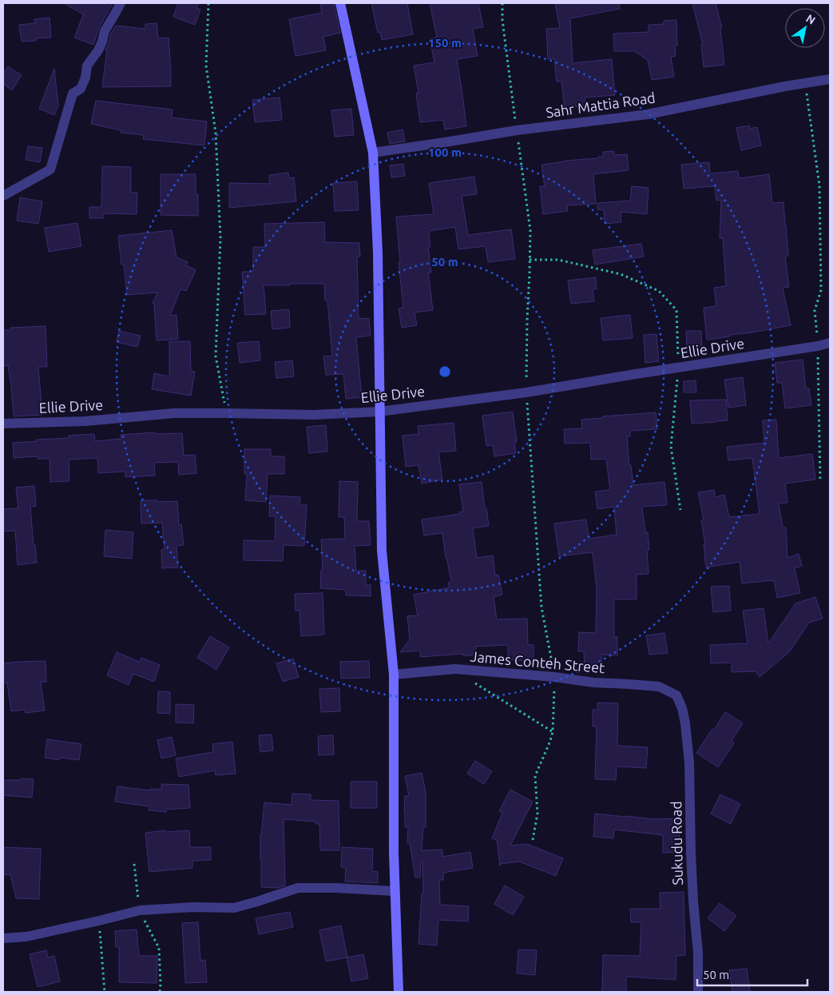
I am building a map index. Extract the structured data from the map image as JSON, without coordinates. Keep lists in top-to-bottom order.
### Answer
{
  "streets": {
    "street": [
      "Sahr Mattia Road",
      "Ellie Drive",
      "James Conteh Street",
      "Sukudu Road"
    ]
  },
  "crossings": [
    ["James Conteh Street", "Sukudu Road"]
  ],
  "scale_bar": "50 m",
  "north": "top right",
  "rings": ["150 m", "100 m", "50 m"]
}
